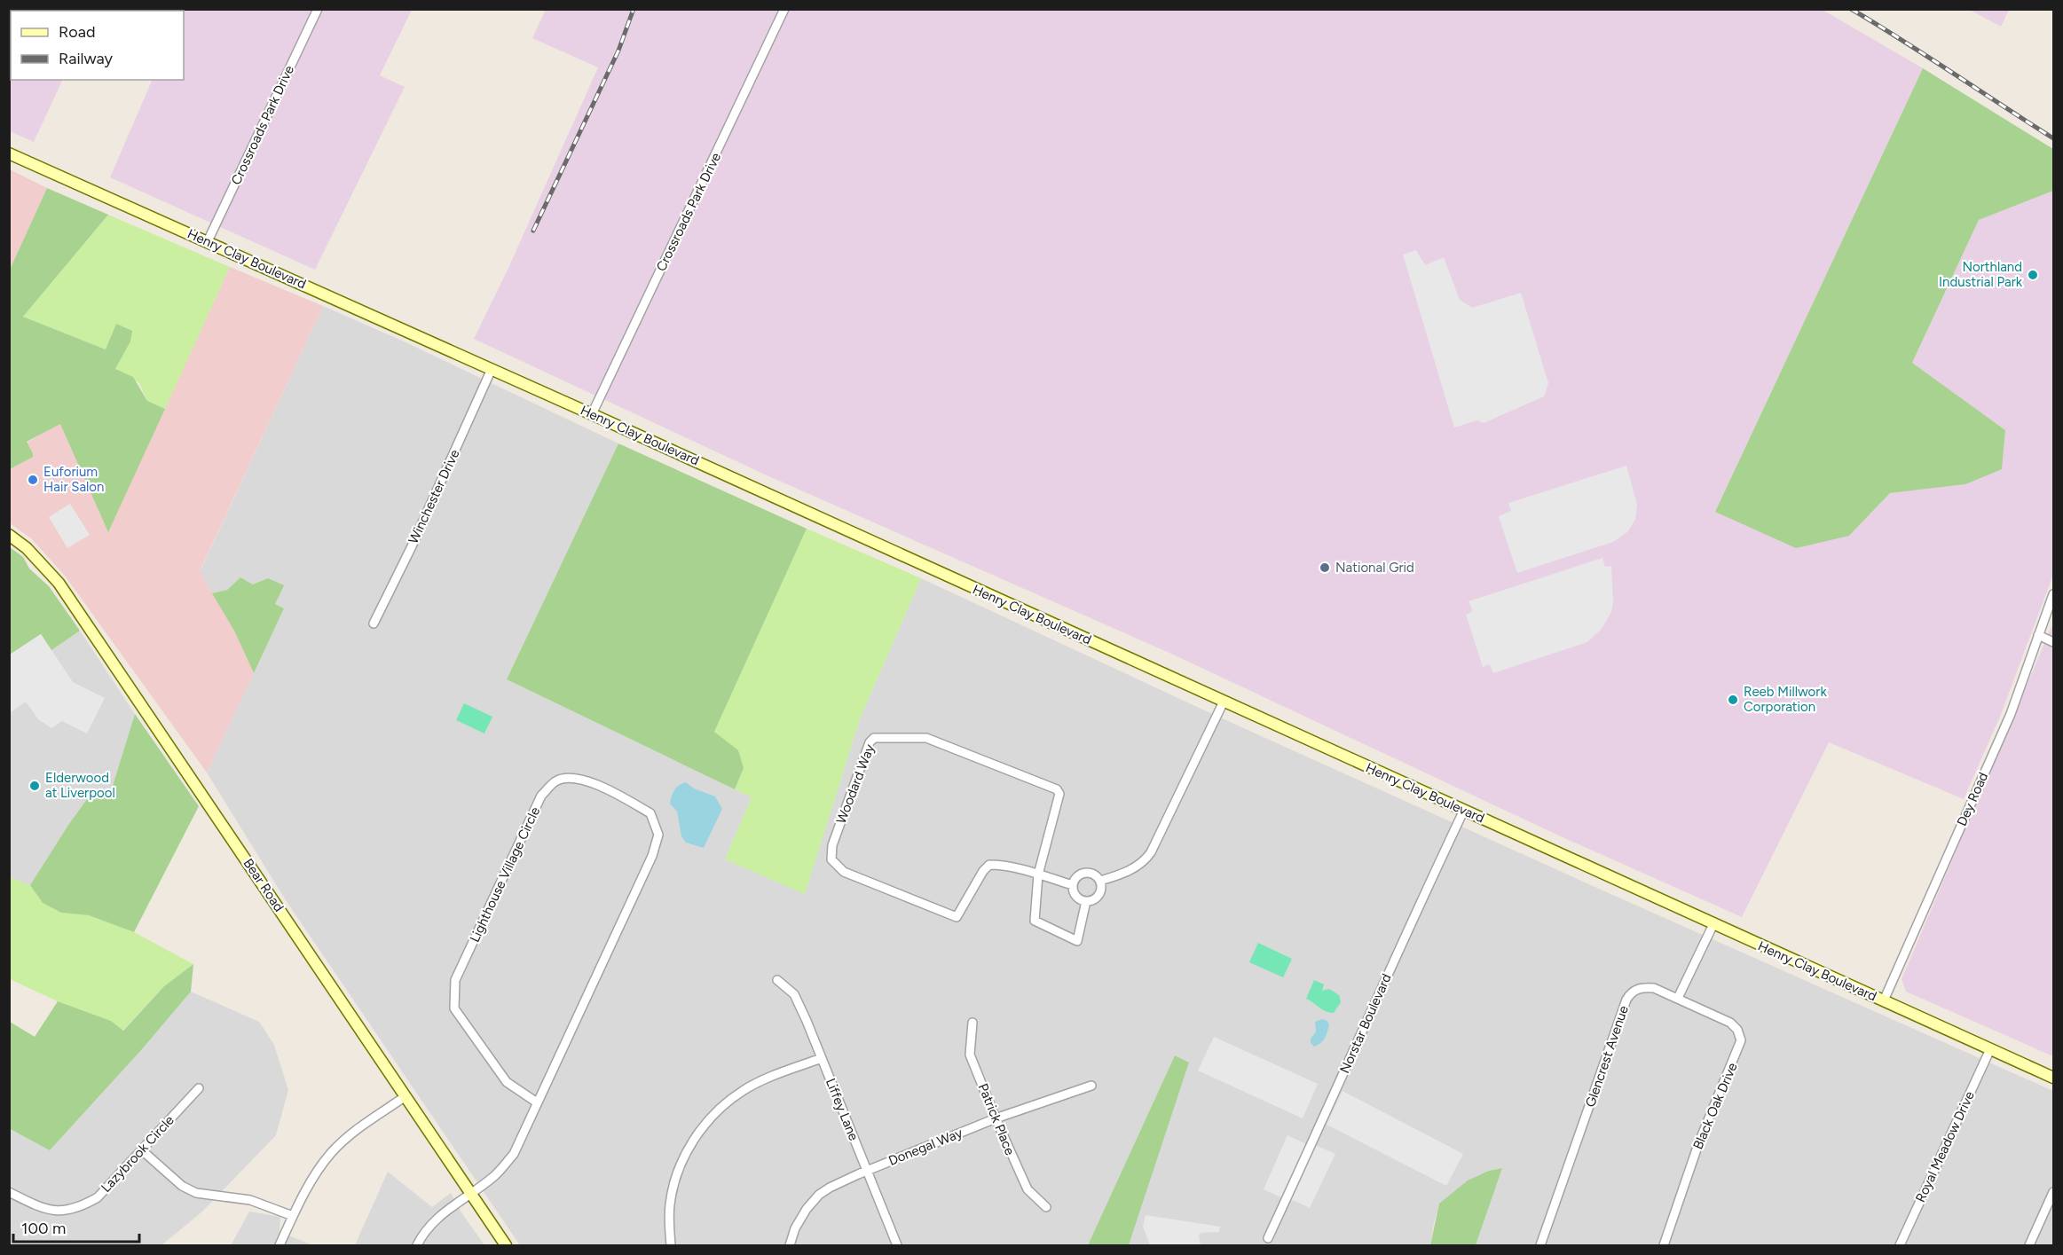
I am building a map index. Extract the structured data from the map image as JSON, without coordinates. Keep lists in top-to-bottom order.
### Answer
{
  "streets": {
    "main road": ["Henry Clay Boulevard", "Bear Road"],
    "street": [
      "Crossroads Park Drive",
      "Winchester Drive",
      "Woodard Way",
      "Dey Road",
      "Lighthouse Village Circle",
      "Norstar Boulevard",
      "Glencrest Avenue",
      "Black Oak Drive",
      "Liffey Lane",
      "Patrick Place",
      "Donegal Way",
      "Royal Meadow Drive",
      "Lazybrook Circle"
    ]
  },
  "crossings": [
    ["Crossroads Park Drive", "Henry Clay Boulevard"],
    ["Henry Clay Boulevard", "Winchester Drive"],
    ["Henry Clay Boulevard", "Dey Road"],
    ["Henry Clay Boulevard", "Norstar Boulevard"],
    ["Henry Clay Boulevard", "Royal Meadow Drive"],
    ["Lighthouse Village Circle", "Bear Road"],
    ["Glencrest Avenue", "Black Oak Drive"],
    ["Liffey Lane", "Donegal Way"],
    ["Patrick Place", "Donegal Way"]
  ],
  "places": [
    "Northland Industrial Park",
    "Euforium Hair Salon",
    "National Grid",
    "Reeb Millwork Corporation",
    "Elderwood at Liverpool"
  ],
  "legend": ["Road", "Railway"],
  "scale_bar": "100 m"
}
